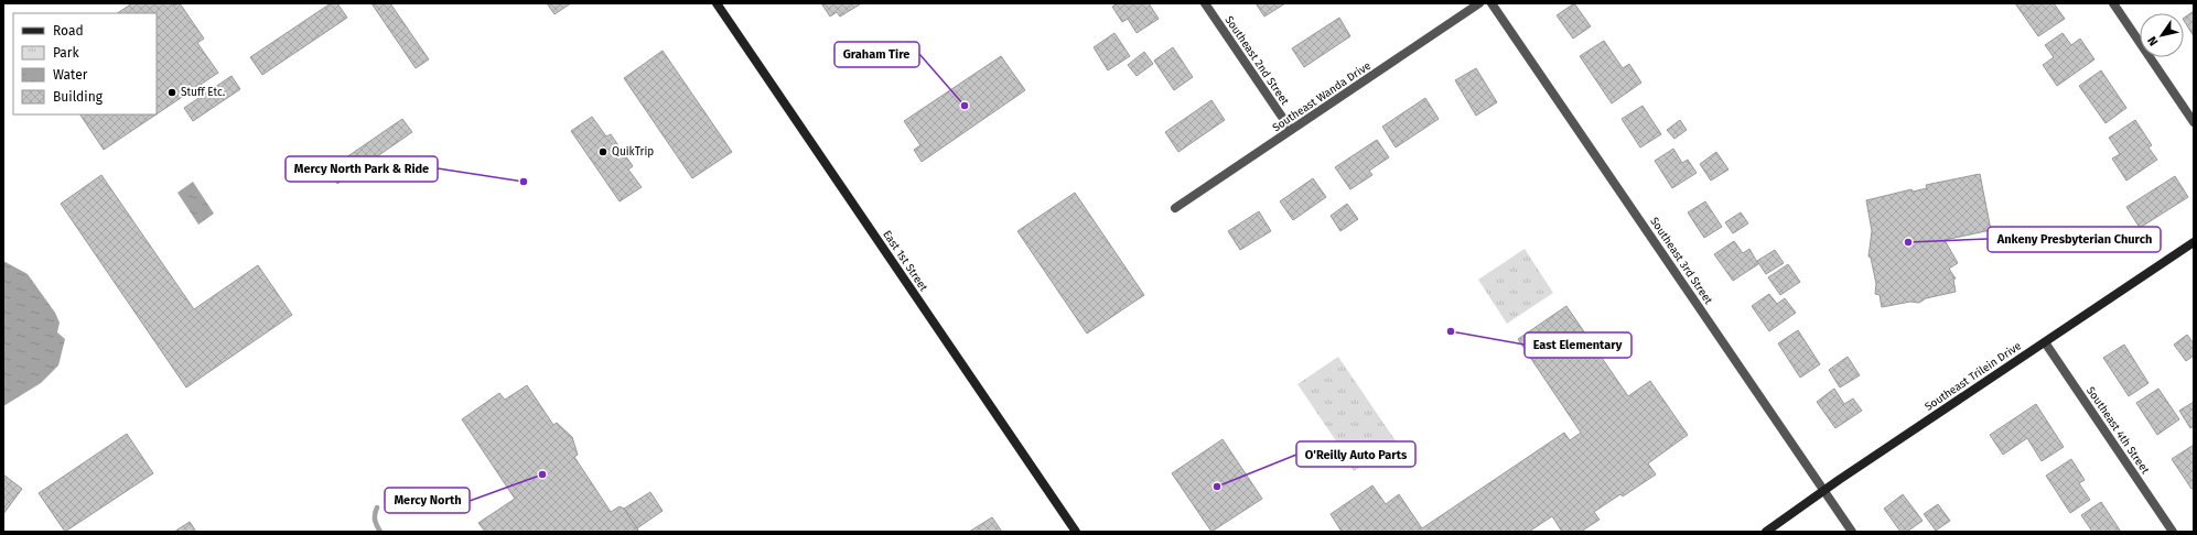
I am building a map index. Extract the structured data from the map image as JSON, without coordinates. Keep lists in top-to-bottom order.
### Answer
{
  "streets": {
    "main road": ["East 1st Street", "Southeast Trilein Drive"],
    "street": [
      "Southeast 2nd Street",
      "Southeast Wanda Drive",
      "Southeast 3rd Street",
      "Southeast 4th Street"
    ]
  },
  "crossings": [
    ["Southeast 2nd Street", "Southeast Wanda Drive"],
    ["Southeast 3rd Street", "Southeast Trilein Drive"],
    ["Southeast Trilein Drive", "Southeast 4th Street"]
  ],
  "places": [
    "Stuff Etc.",
    "Graham Tire",
    "QuikTrip",
    "Mercy North Park & Ride",
    "Ankeny Presbyterian Church",
    "East Elementary",
    "Mercy North",
    "O'Reilly Auto Parts"
  ],
  "legend": [
    "Road",
    "Park",
    "Water",
    "Building"
  ],
  "north": "bottom left"
}
